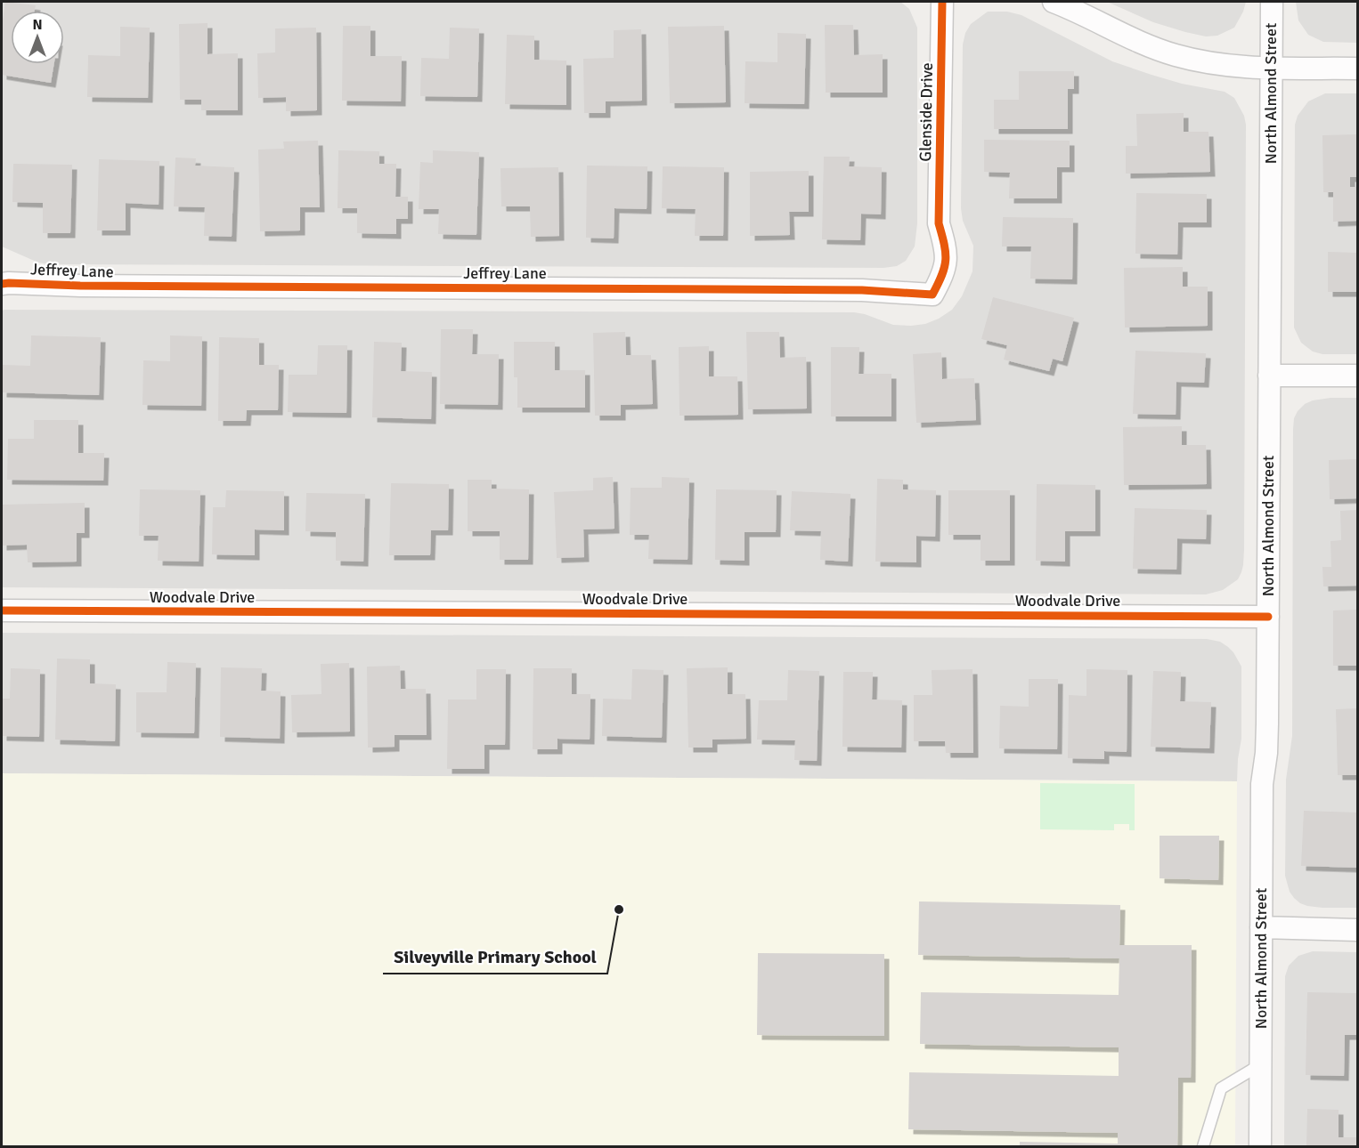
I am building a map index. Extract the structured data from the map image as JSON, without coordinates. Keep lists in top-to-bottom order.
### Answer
{
  "streets": {
    "street": [
      "North Almond Street",
      "Glenside Drive",
      "Jeffrey Lane",
      "Woodvale Drive"
    ]
  },
  "crossings": [
    ["North Almond Street", "Woodvale Drive"],
    ["Glenside Drive", "Jeffrey Lane"]
  ],
  "places": ["Silveyville Primary School"],
  "north": "top"
}
